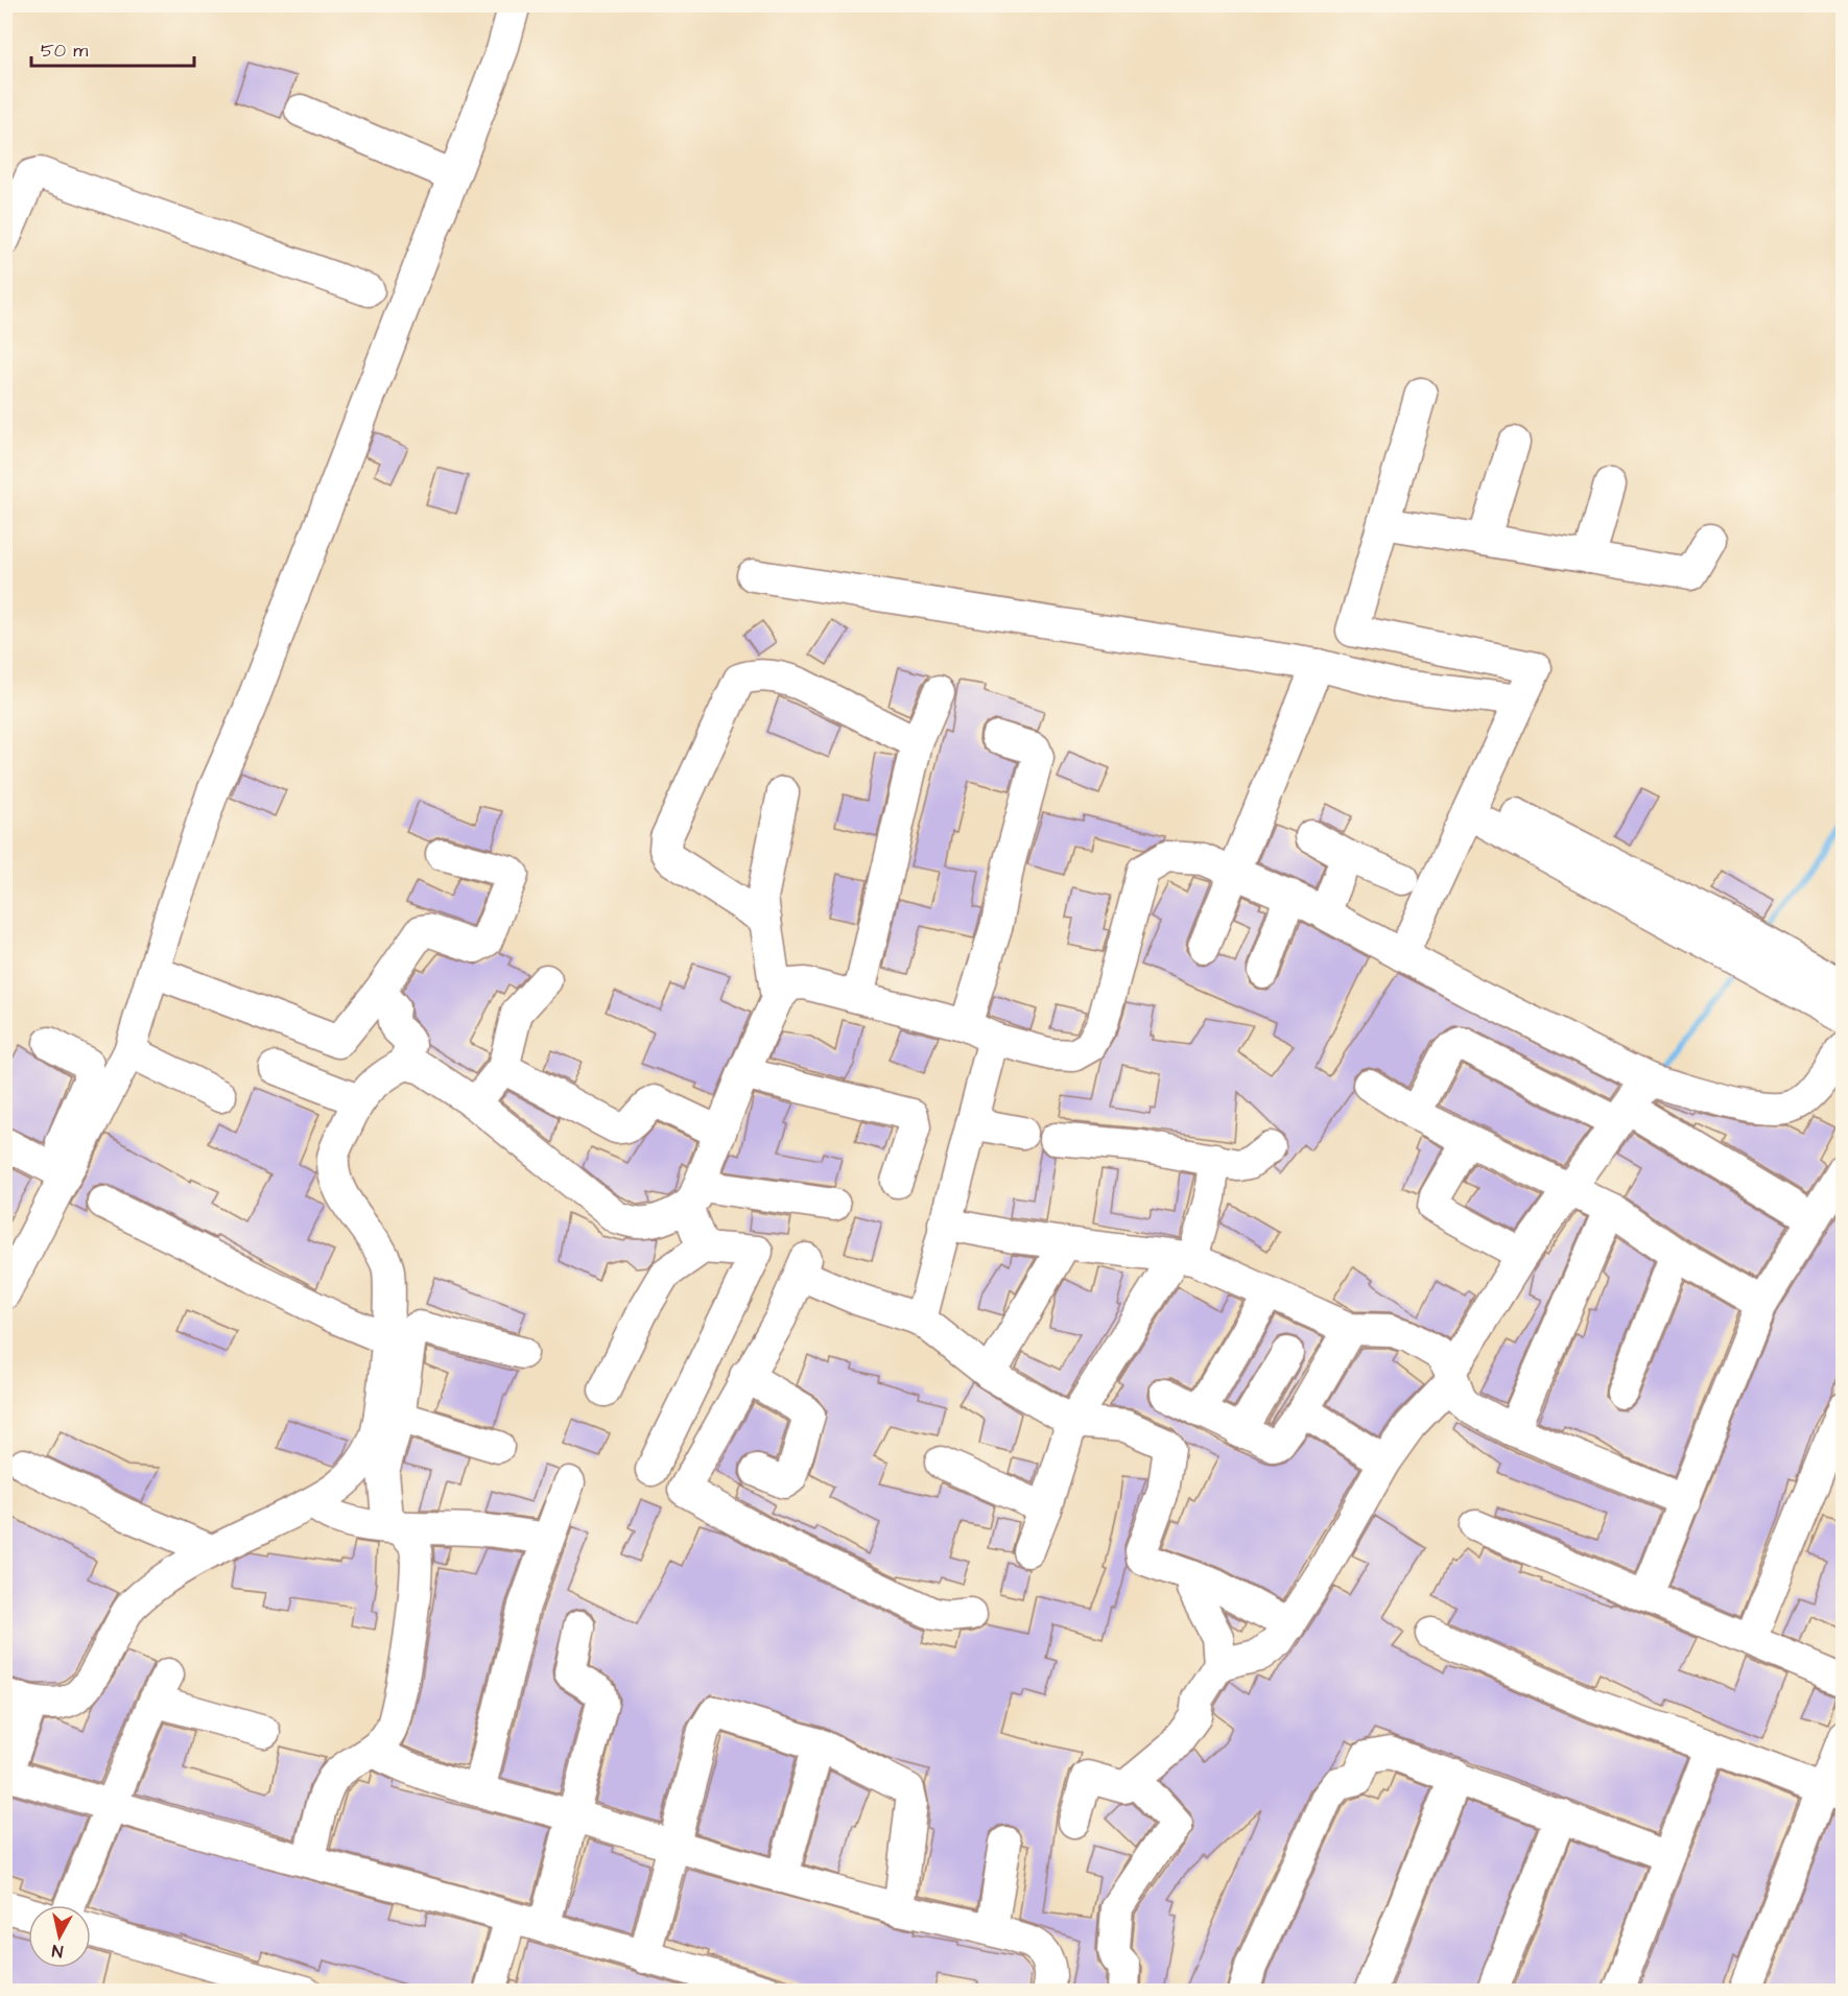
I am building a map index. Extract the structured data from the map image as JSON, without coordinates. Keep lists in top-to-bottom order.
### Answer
{
  "scale_bar": "50 m",
  "north": "bottom"
}
